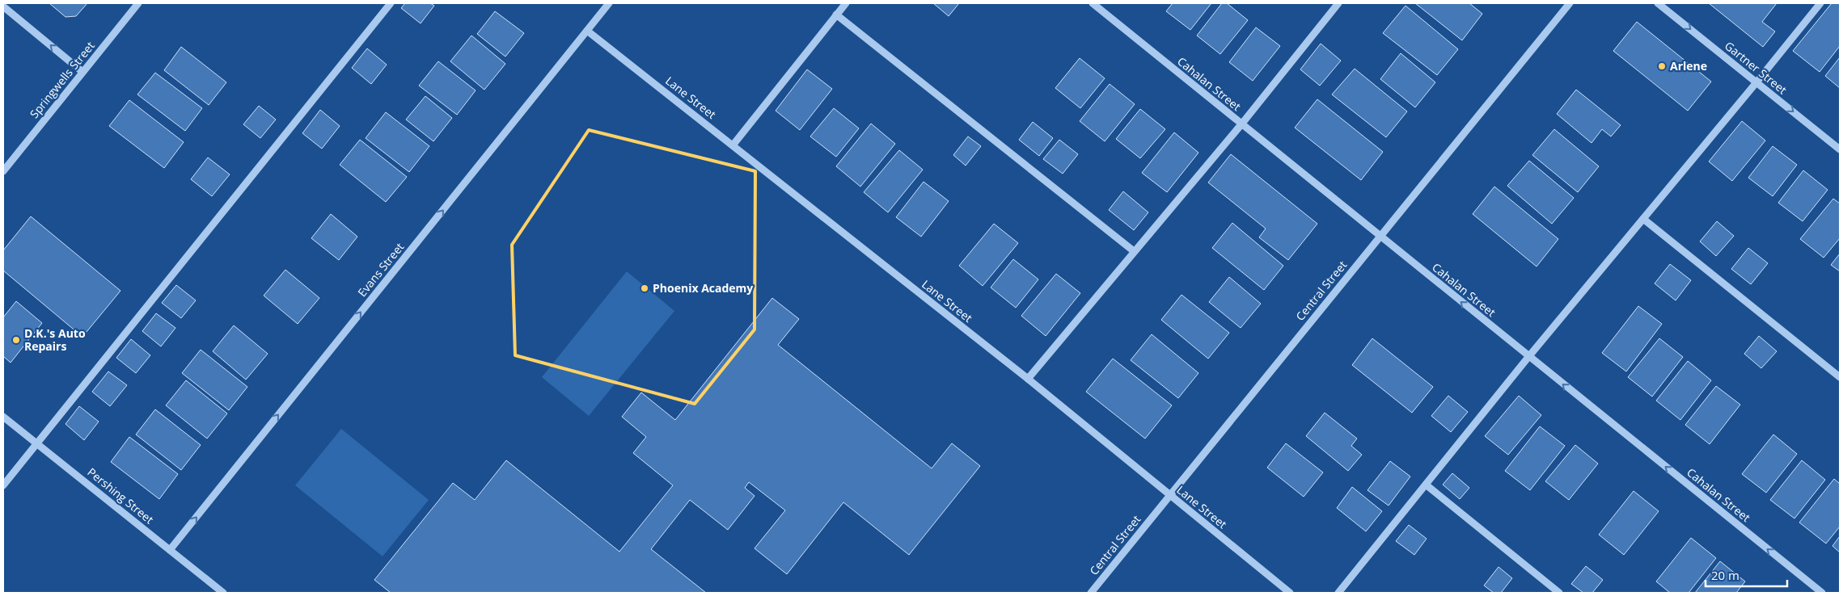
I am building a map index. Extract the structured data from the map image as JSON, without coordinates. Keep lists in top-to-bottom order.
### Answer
{
  "streets": {
    "street": [
      "Gartner Street",
      "Springwells Street",
      "Cahalan Street",
      "Lane Street",
      "Evans Street",
      "Central Street",
      "Pershing Street"
    ]
  },
  "crossings": [
    ["Cahalan Street", "Central Street"],
    ["Lane Street", "Evans Street"],
    ["Lane Street", "Central Street"],
    ["Evans Street", "Pershing Street"]
  ],
  "one_way": ["Gartner Street", "Cahalan Street", "Evans Street"],
  "places": ["Arlene", "Phoenix Academy", "D.K.'s Auto Repairs"],
  "scale_bar": "20 m"
}
